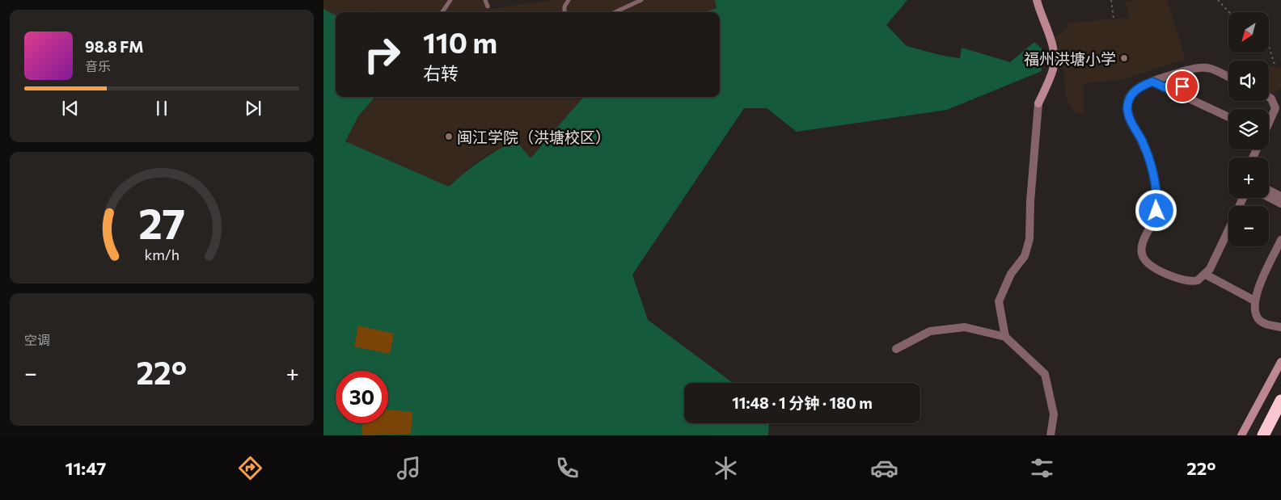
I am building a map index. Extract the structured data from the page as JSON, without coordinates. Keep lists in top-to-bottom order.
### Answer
{
  "places": ["福州洪塘小学", "闽江学院（洪塘校区）"],
  "north": "bottom left",
  "page": {
    "map_buttons": ["+", "−"],
    "turn": ["110 m", "右转"],
    "song": ["98.8 FM", "音乐"],
    "tile": "空调",
    "heat": ["−", "22°", "+"],
    "limit": "30",
    "trip": "11:48 · 1 分钟 · 180 m",
    "tabs": ["11:47", "22°"],
    "gauge": ["27", "km/h"]
  }
}
